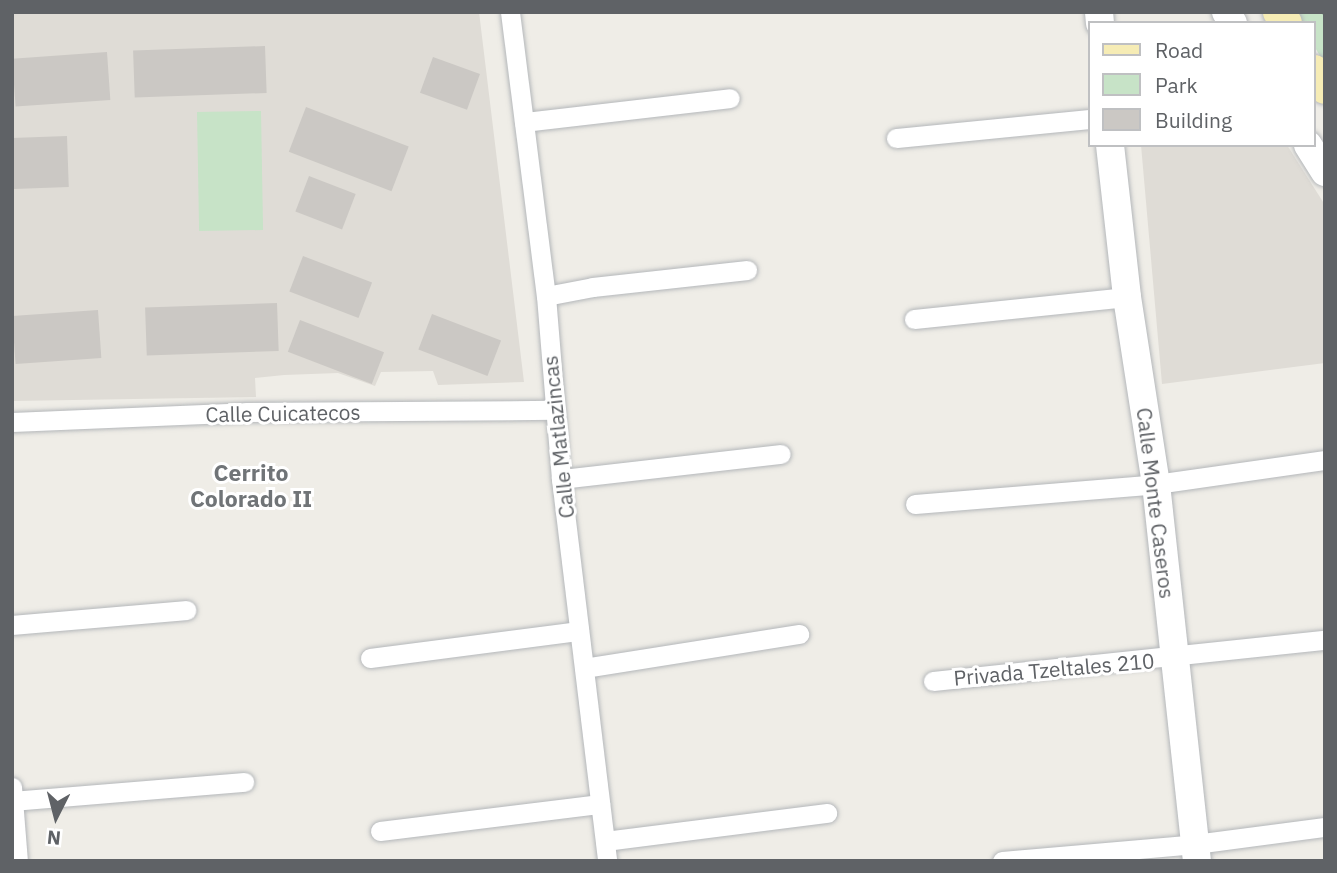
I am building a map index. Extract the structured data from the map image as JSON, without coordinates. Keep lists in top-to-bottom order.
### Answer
{
  "streets": {
    "street": [
      "Calle Cuicatecos",
      "Calle Matlazincas",
      "Calle Monte Caseros",
      "Privada Tzeltales 210"
    ]
  },
  "crossings": [
    ["Calle Cuicatecos", "Calle Matlazincas"],
    ["Calle Monte Caseros", "Privada Tzeltales 210"]
  ],
  "districts": ["Cerrito Colorado II"],
  "legend": ["Road", "Park", "Building"],
  "north": "bottom"
}
